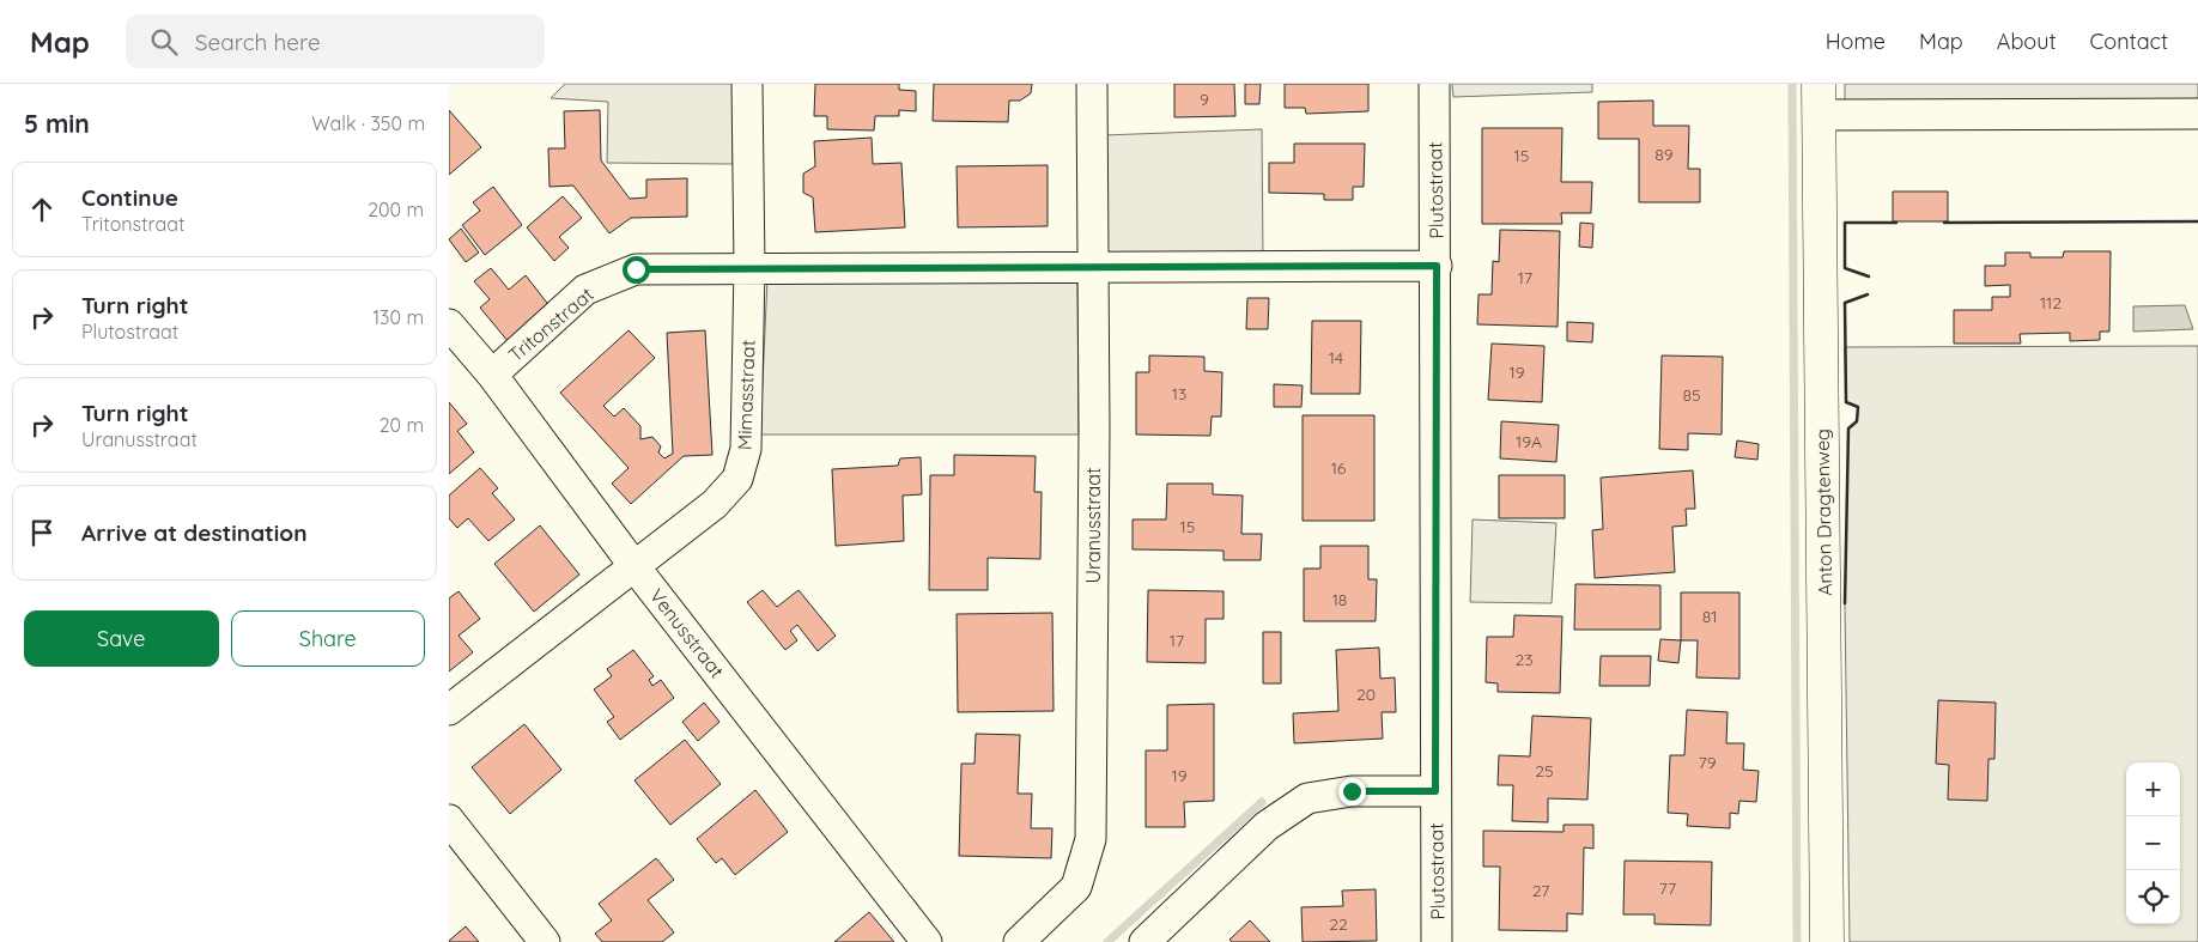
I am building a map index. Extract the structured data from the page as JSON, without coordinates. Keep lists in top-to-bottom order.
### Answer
{
  "streets": {
    "main road": ["Anton Dragtenweg"],
    "street": [
      "Plutostraat",
      "Tritonstraat",
      "Mimasstraat",
      "Uranusstraat",
      "Venusstraat"
    ]
  },
  "crossings": [
    ["Plutostraat", "Tritonstraat"],
    ["Tritonstraat", "Mimasstraat"],
    ["Tritonstraat", "Uranusstraat"],
    ["Tritonstraat", "Venusstraat"],
    ["Mimasstraat", "Venusstraat"]
  ],
  "house_numbers": [
    "9",
    "89",
    "15",
    "17",
    "112",
    "14",
    "19",
    "13",
    "85",
    "19A",
    "16",
    "15",
    "18",
    "81",
    "17",
    "23",
    "20",
    "79",
    "25",
    "19",
    "77",
    "27",
    "22"
  ],
  "page": {
    "header": "Map",
    "search": "Search here",
    "nav": [
      "Home",
      "Map",
      "About",
      "Contact"
    ],
    "heading": ["5 min", "Walk · 350 m"],
    "list": [
      ["Continue", "Tritonstraat", "200 m"],
      ["Turn right", "Plutostraat", "130 m"],
      ["Turn right", "Uranusstraat", "20 m"],
      "Arrive at destination"
    ],
    "buttons": ["Save", "Share"],
    "map_buttons": ["+", "−"]
  }
}
